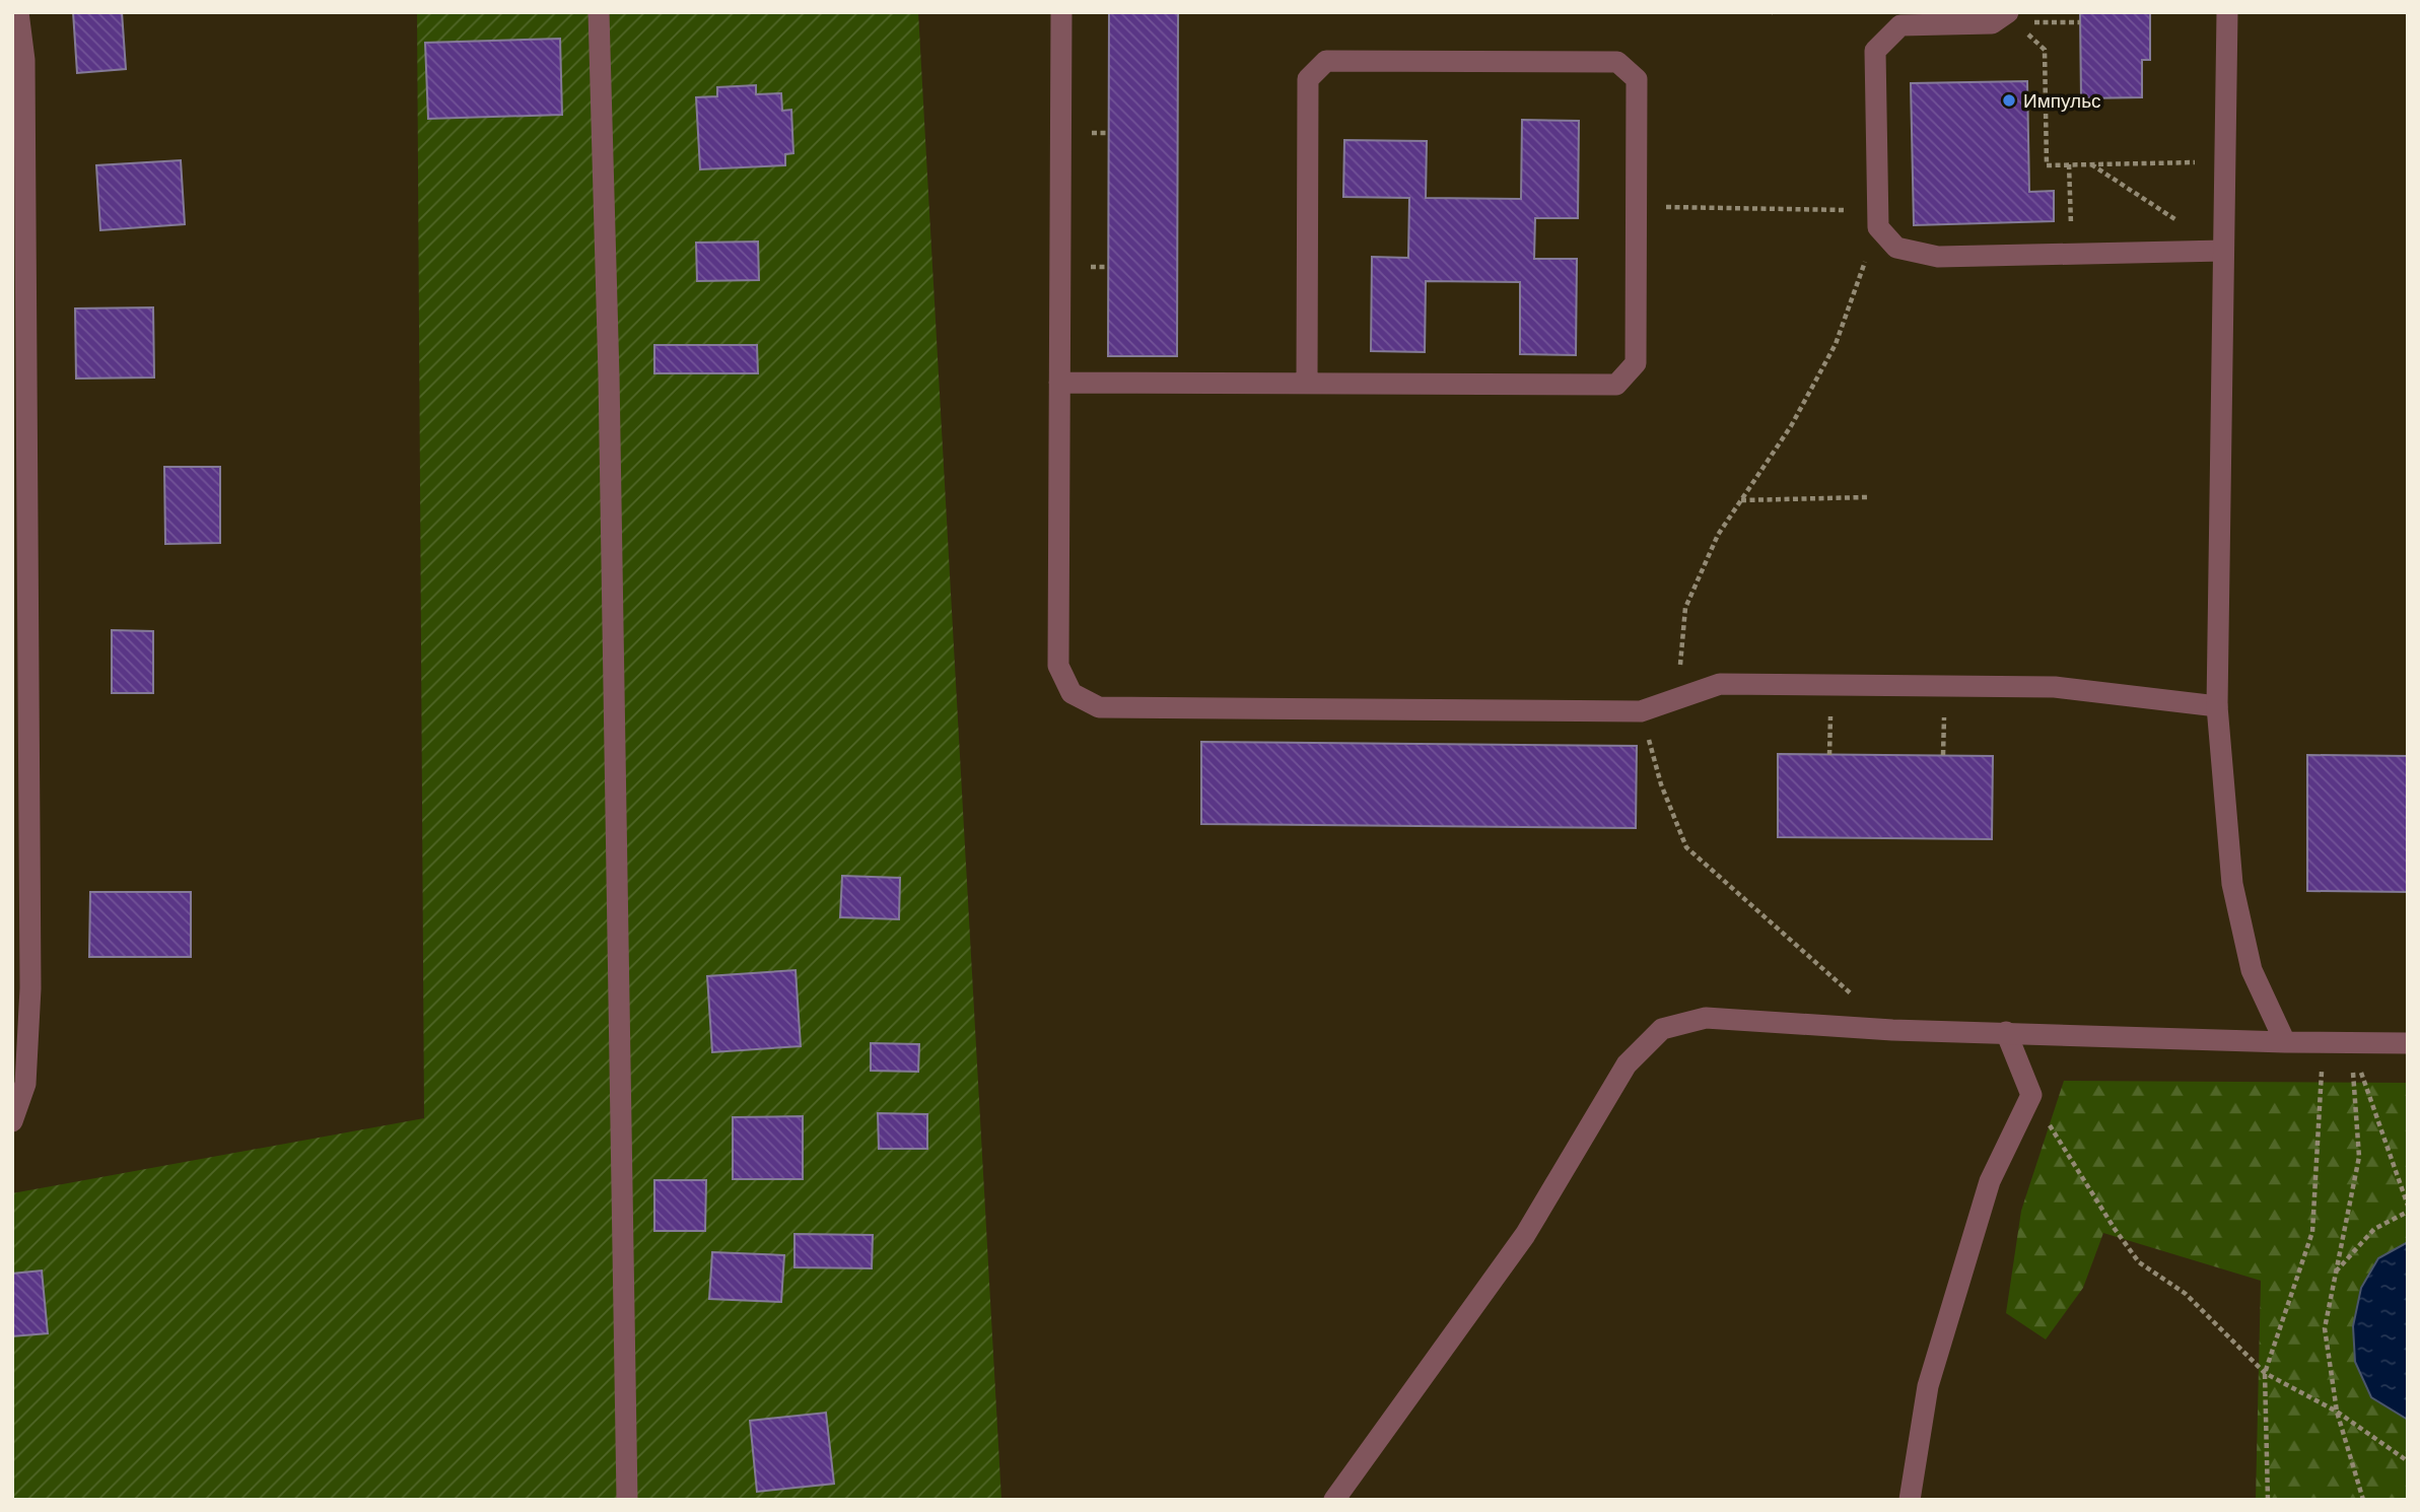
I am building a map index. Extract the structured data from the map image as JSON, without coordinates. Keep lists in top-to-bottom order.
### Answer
{
  "places": ["Импульс"]
}
